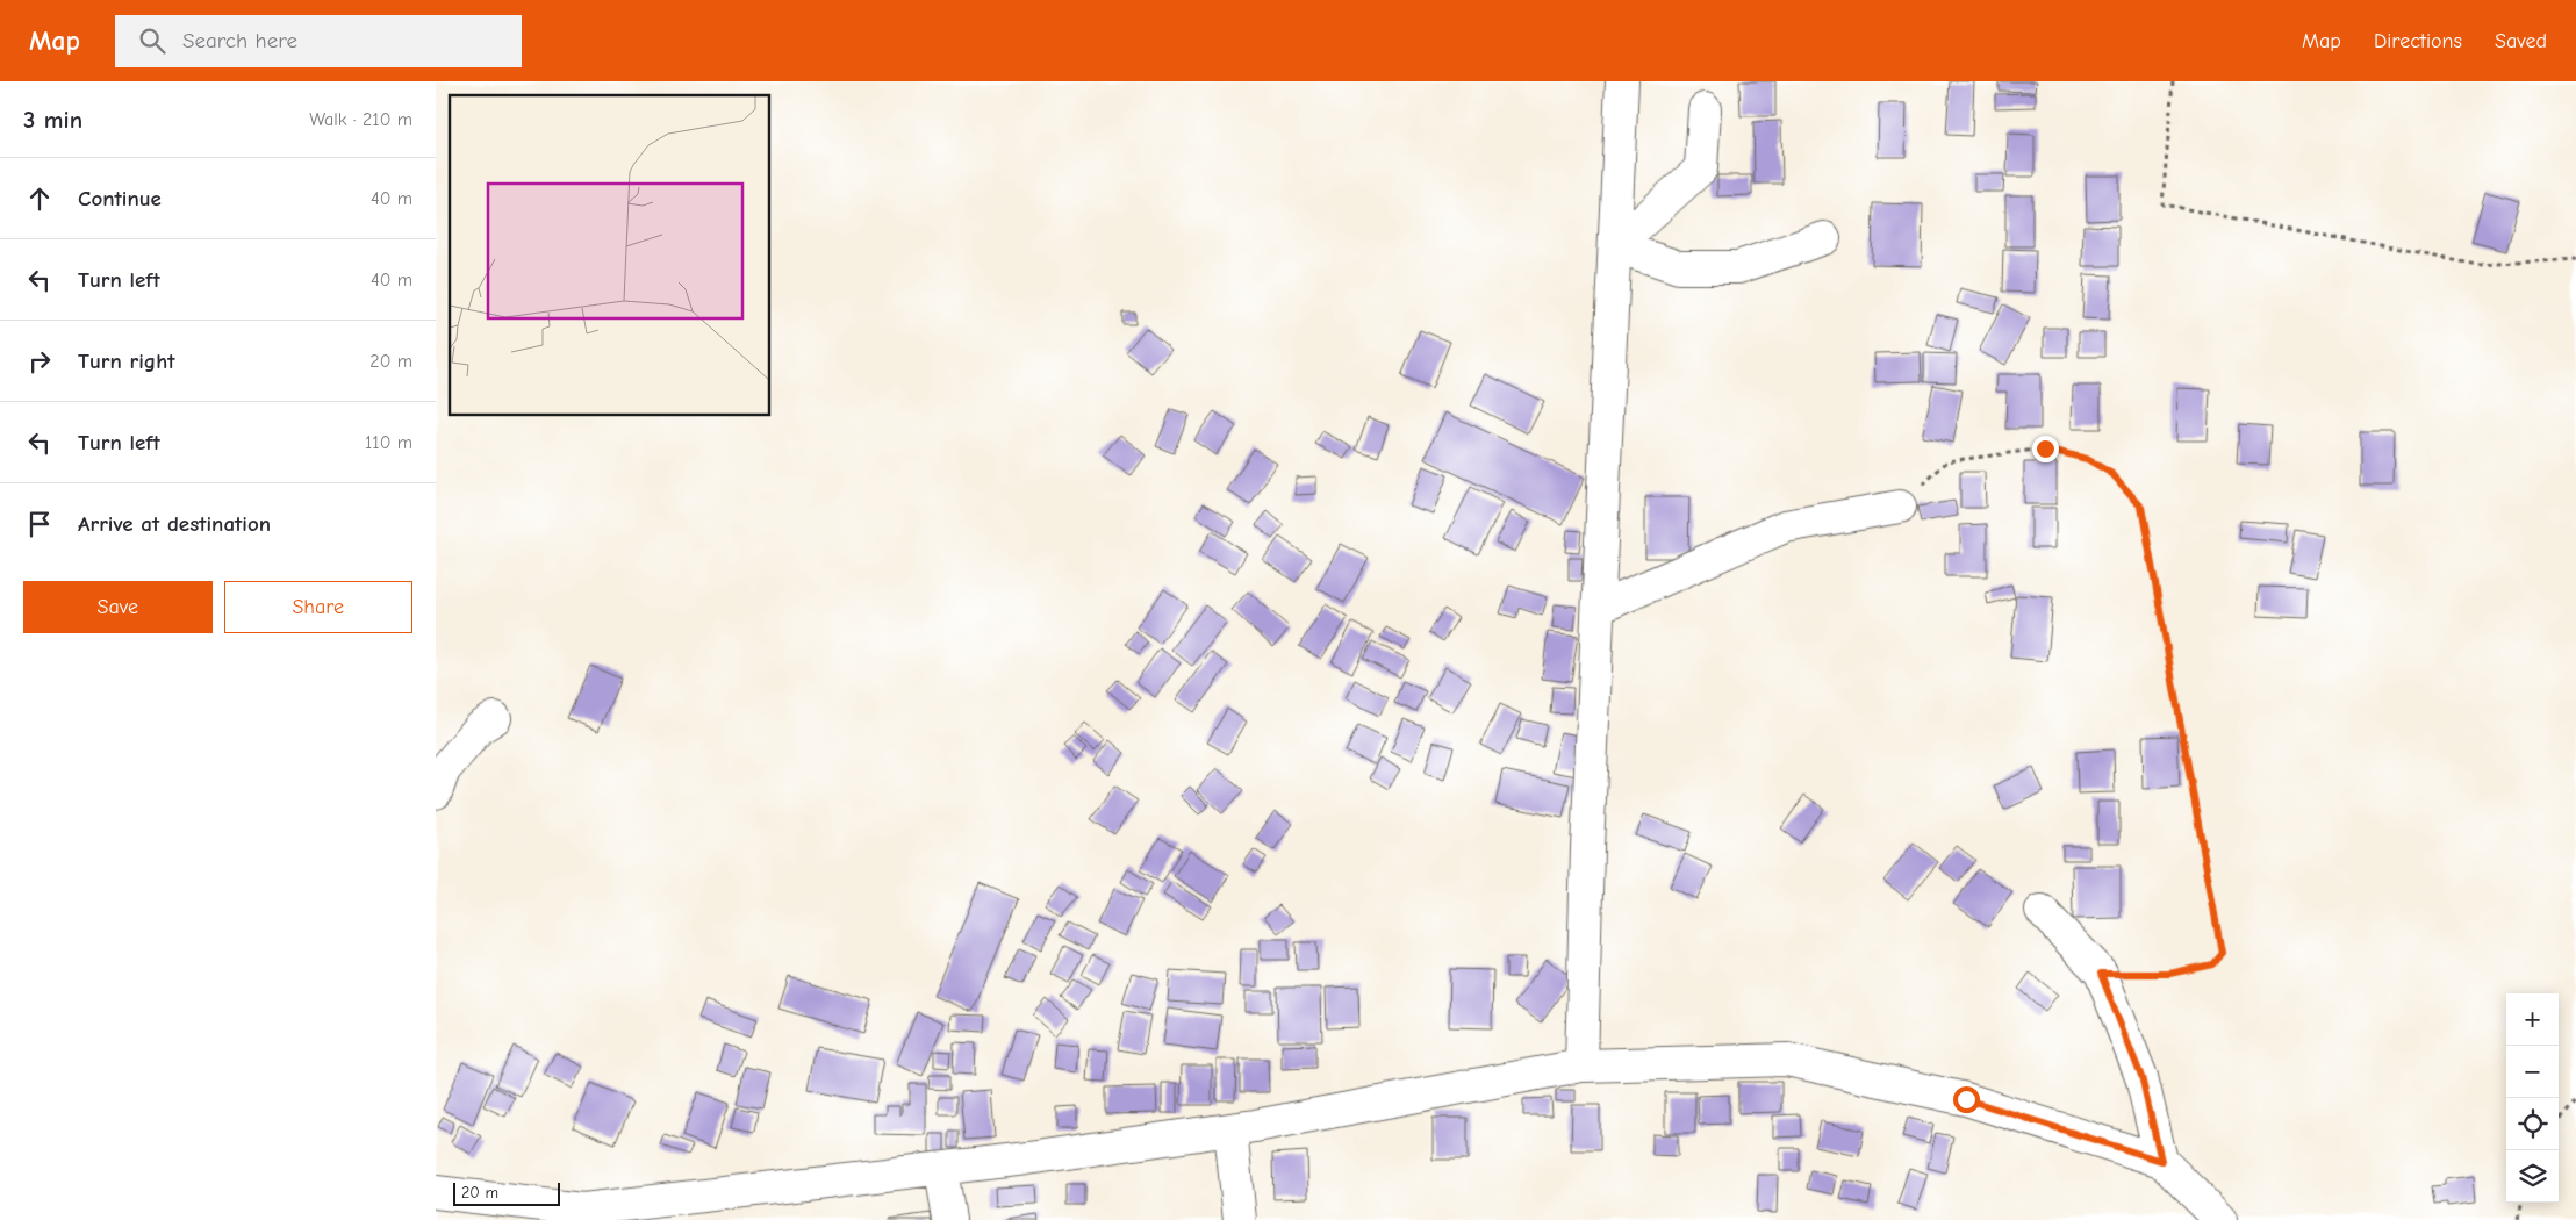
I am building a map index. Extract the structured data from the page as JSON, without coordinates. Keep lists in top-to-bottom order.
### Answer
{
  "scale_bar": "20 m",
  "page": {
    "header": "Map",
    "search": "Search here",
    "nav": ["Map", "Directions", "Saved"],
    "heading": ["3 min", "Walk · 210 m"],
    "list": [
      ["Continue", "40 m"],
      ["Turn left", "40 m"],
      ["Turn right", "20 m"],
      ["Turn left", "110 m"],
      "Arrive at destination"
    ],
    "buttons": ["Save", "Share"],
    "map_buttons": ["+", "−"],
    "scale": "20 m"
  }
}
